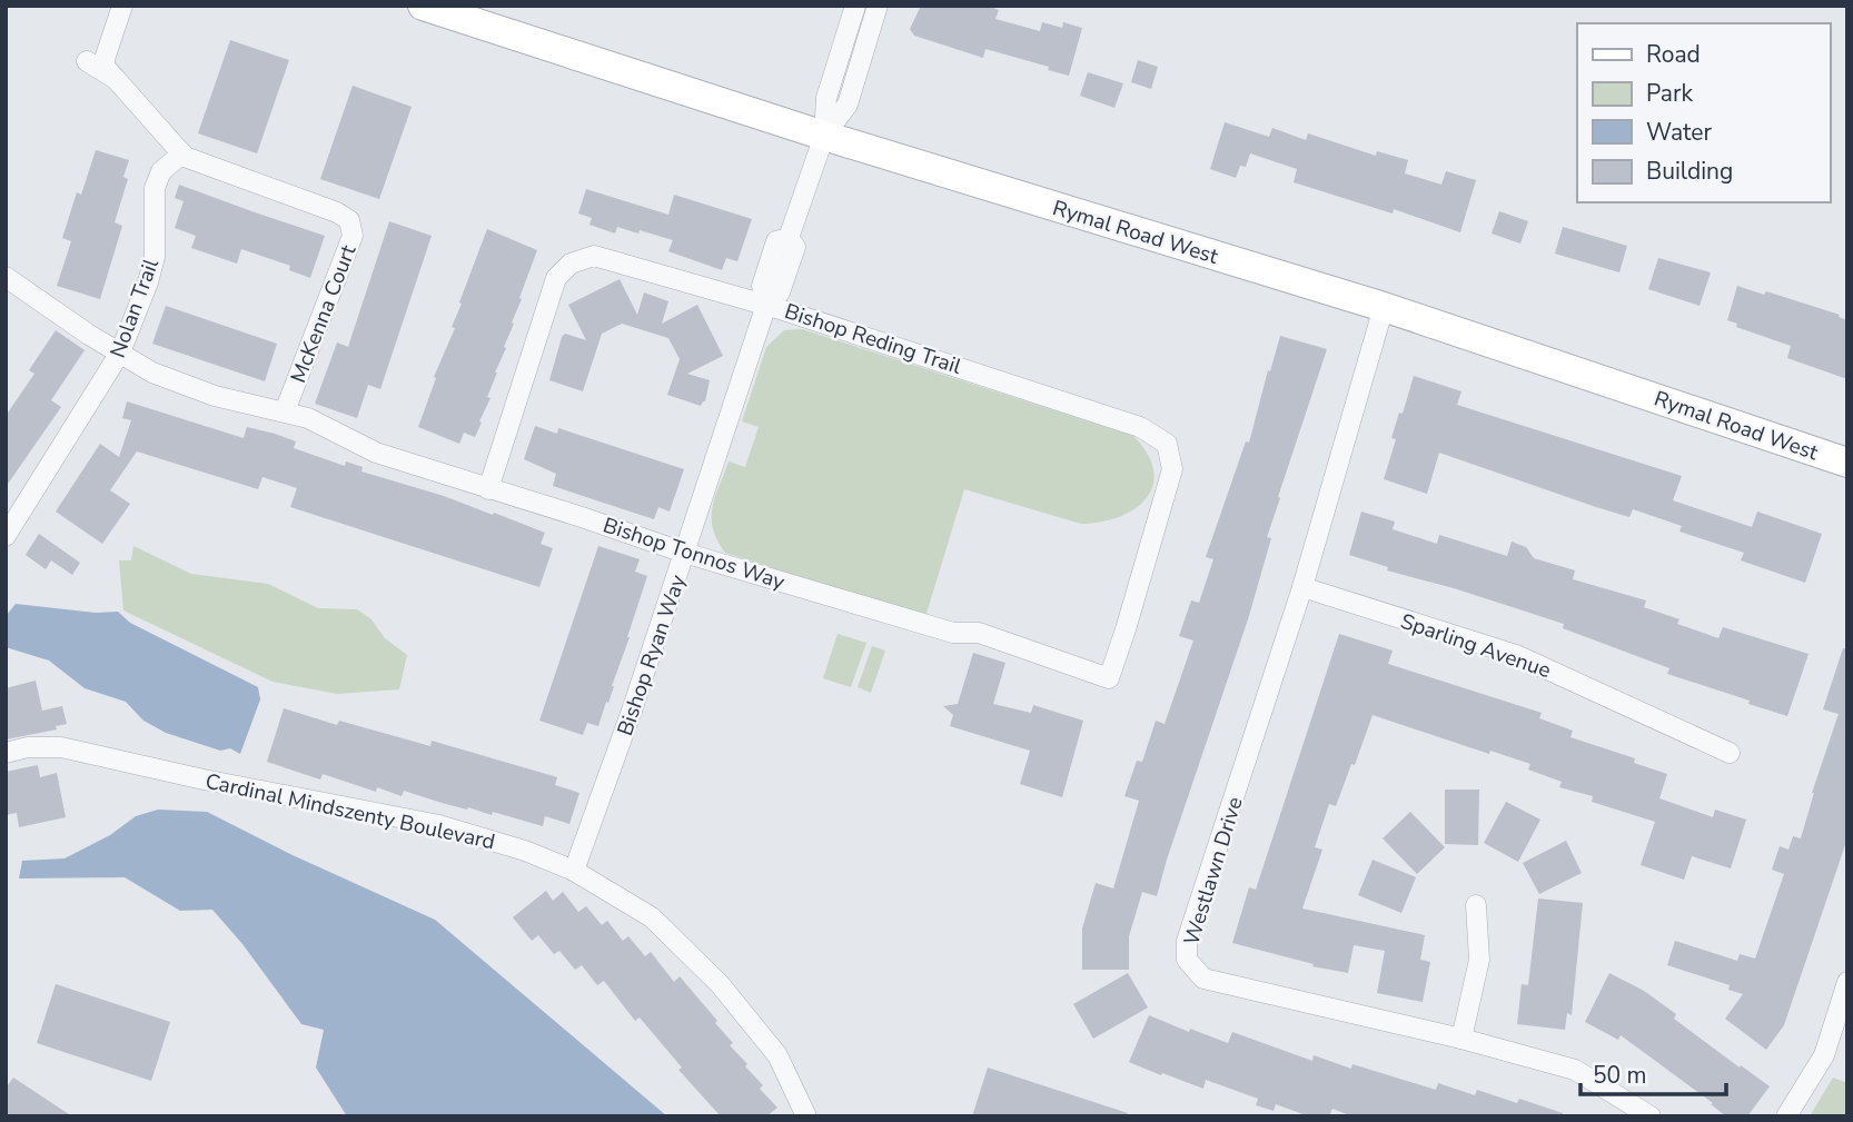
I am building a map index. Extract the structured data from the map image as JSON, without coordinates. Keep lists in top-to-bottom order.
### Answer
{
  "streets": {
    "main road": ["Rymal Road West"],
    "street": [
      "Nolan Trail",
      "McKenna Court",
      "Bishop Reding Trail",
      "Bishop Tonnos Way",
      "Sparling Avenue",
      "Bishop Ryan Way",
      "Cardinal Mindszenty Boulevard",
      "Westlawn Drive"
    ]
  },
  "crossings": [
    ["Rymal Road West", "Bishop Ryan Way"],
    ["Rymal Road West", "Westlawn Drive"],
    ["Nolan Trail", "McKenna Court"],
    ["McKenna Court", "Bishop Tonnos Way"],
    ["Bishop Reding Trail", "Bishop Tonnos Way"],
    ["Bishop Reding Trail", "Bishop Ryan Way"],
    ["Bishop Tonnos Way", "Bishop Ryan Way"],
    ["Sparling Avenue", "Westlawn Drive"],
    ["Bishop Ryan Way", "Cardinal Mindszenty Boulevard"]
  ],
  "legend": [
    "Road",
    "Park",
    "Water",
    "Building"
  ],
  "scale_bar": "50 m"
}
